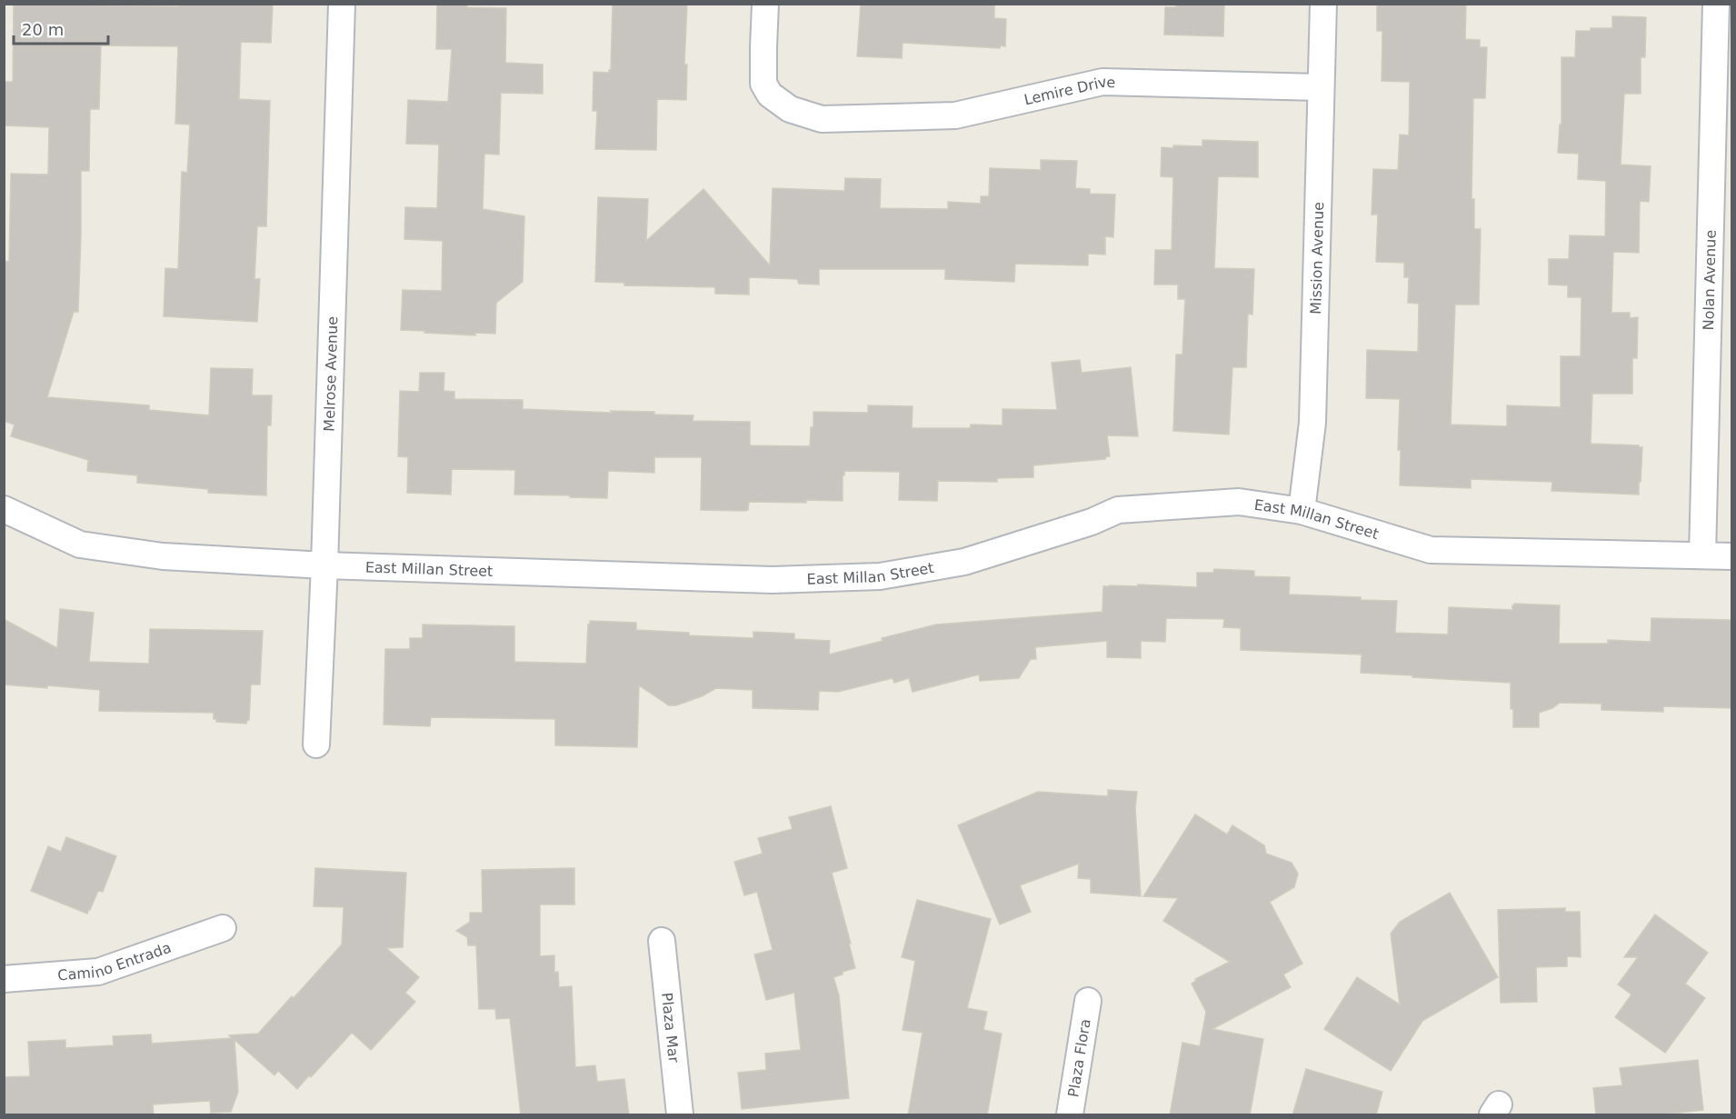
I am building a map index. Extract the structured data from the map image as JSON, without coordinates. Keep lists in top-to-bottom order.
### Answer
{
  "streets": {
    "street": [
      "Lemire Drive",
      "Mission Avenue",
      "Nolan Avenue",
      "Melrose Avenue",
      "East Millan Street",
      "Camino Entrada",
      "Plaza Mar",
      "Plaza Flora"
    ]
  },
  "crossings": [
    ["Lemire Drive", "Mission Avenue"],
    ["Mission Avenue", "East Millan Street"],
    ["Nolan Avenue", "East Millan Street"],
    ["Melrose Avenue", "East Millan Street"]
  ],
  "scale_bar": "20 m"
}
